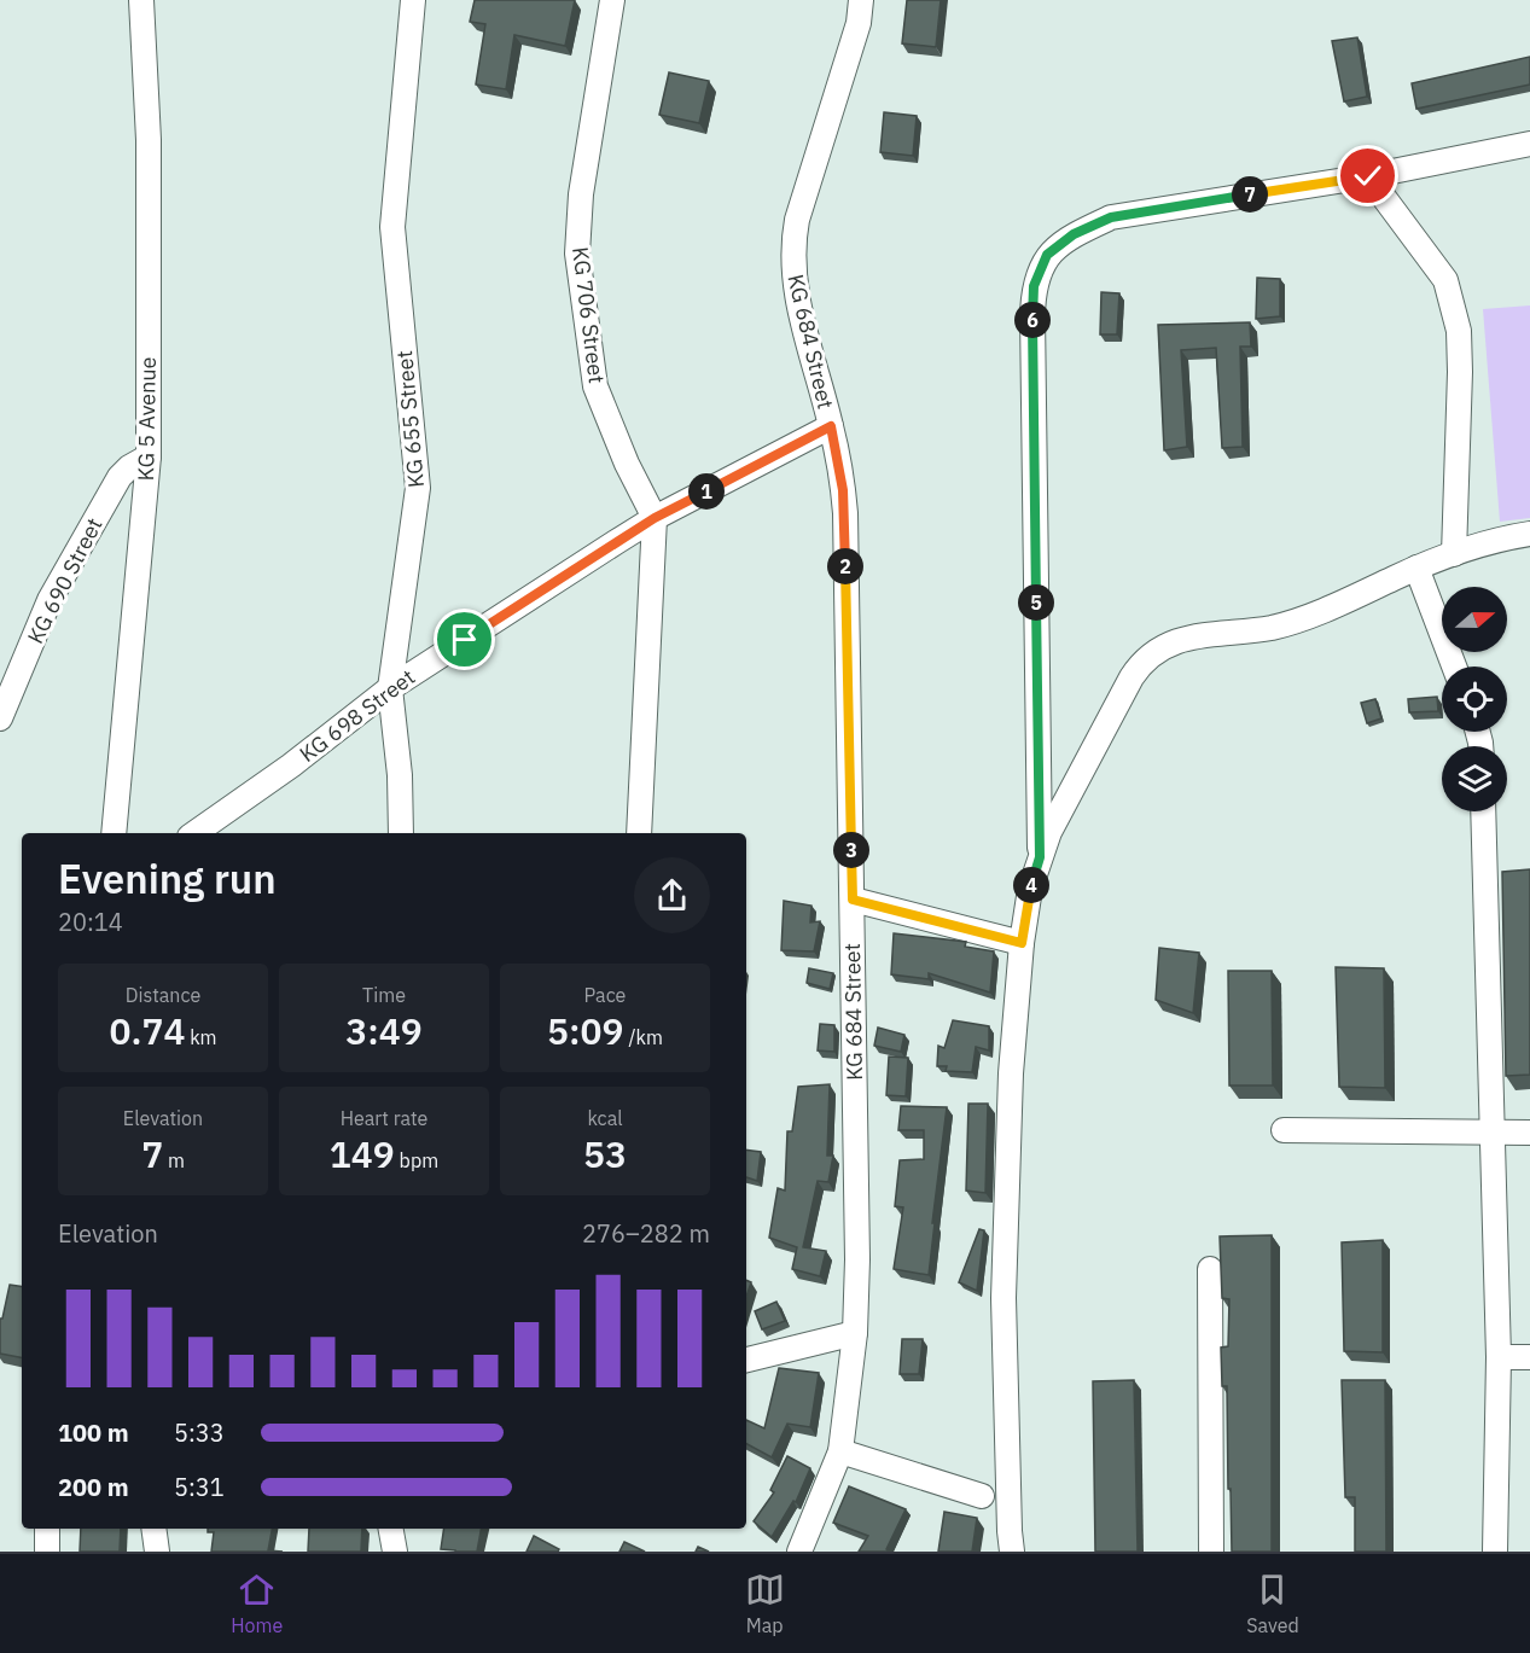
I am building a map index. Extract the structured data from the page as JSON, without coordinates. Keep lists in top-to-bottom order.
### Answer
{
  "streets": {
    "street": [
      "KG 706 Street",
      "KG 684 Street",
      "KG 5 Avenue",
      "KG 655 Street",
      "KG 690 Street",
      "KG 698 Street"
    ]
  },
  "crossings": [
    ["KG 706 Street", "KG 698 Street"],
    ["KG 684 Street", "KG 698 Street"],
    ["KG 5 Avenue", "KG 690 Street"],
    ["KG 655 Street", "KG 698 Street"]
  ],
  "north": "right",
  "page": {
    "pins": [
      "7",
      "6",
      "1",
      "2",
      "5",
      "3",
      "4"
    ],
    "heading": ["Evening run", "20:14"],
    "stats": [
      ["Distance", "0.74 km"],
      ["Time", "3:49"],
      ["Pace", "5:09 /km"],
      ["Elevation", "7 m"],
      ["Heart rate", "149 bpm"],
      ["kcal", "53"]
    ],
    "chart": ["Elevation", "276–282 m"],
    "list": [
      {
        "name": "100 m",
        "note": "5:33"
      },
      {
        "name": "200 m",
        "note": "5:31"
      }
    ],
    "tabs": ["Home", "Map", "Saved"]
  }
}
